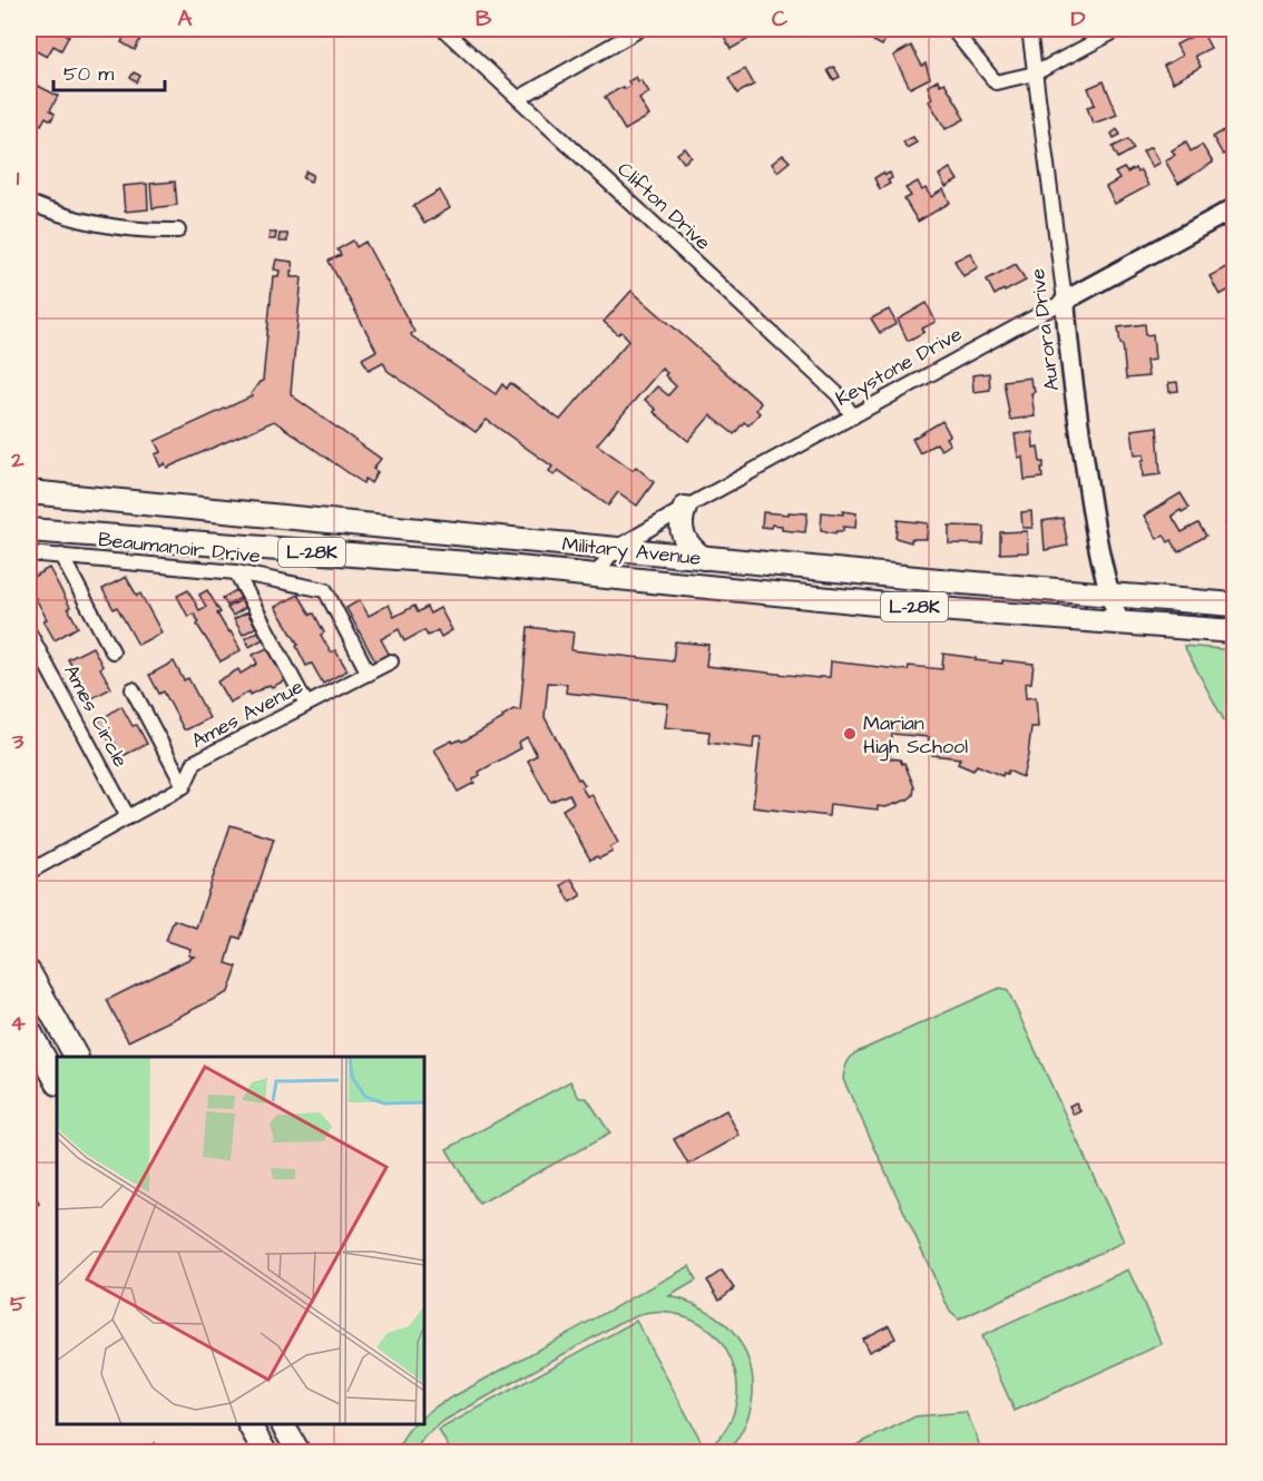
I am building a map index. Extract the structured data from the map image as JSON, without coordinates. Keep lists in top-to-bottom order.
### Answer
{
  "streets": {
    "main road": ["Military Avenue", "L-28K"],
    "street": [
      "Clifton Drive",
      "Aurora Drive",
      "Keystone Drive",
      "Beaumanoir Drive",
      "Ames Avenue",
      "Ames Circle"
    ]
  },
  "crossings": [
    ["Clifton Drive", "Keystone Drive"],
    ["Aurora Drive", "Keystone Drive"],
    ["Aurora Drive", "Military Avenue"],
    ["Keystone Drive", "Military Avenue"],
    ["Beaumanoir Drive", "Ames Avenue"],
    ["Ames Avenue", "Ames Circle"]
  ],
  "places": ["Marian High School"],
  "scale_bar": "50 m",
  "grid": {
    "columns": [
      "A",
      "B",
      "C",
      "D"
    ],
    "rows": [
      "1",
      "2",
      "3",
      "4",
      "5"
    ]
  }
}
